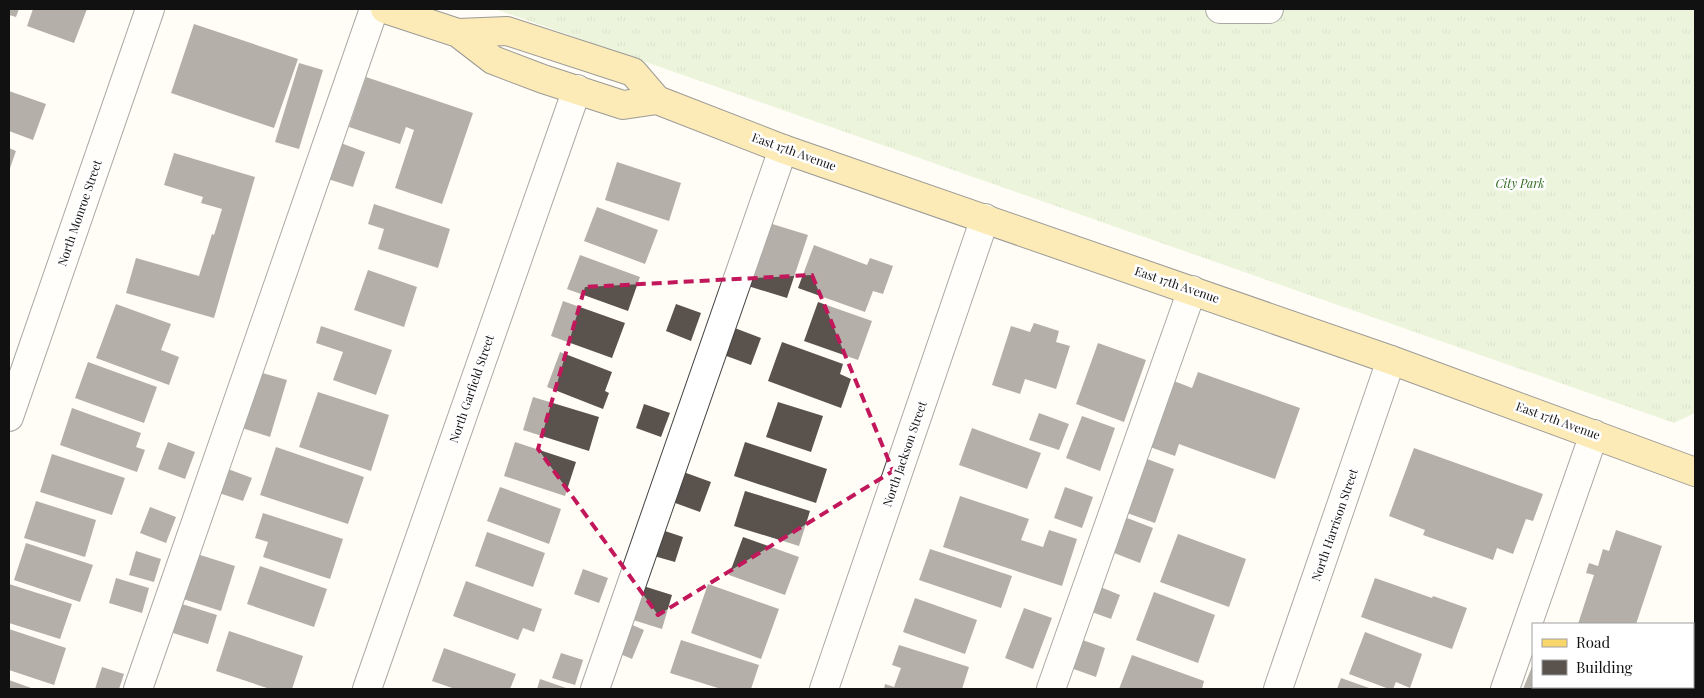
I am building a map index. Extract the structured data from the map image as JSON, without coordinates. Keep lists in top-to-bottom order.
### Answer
{
  "streets": {
    "main road": ["East 17th Avenue"],
    "street": [
      "North Monroe Street",
      "North Garfield Street",
      "North Jackson Street",
      "North Harrison Street"
    ]
  },
  "crossings": [
    ["East 17th Avenue", "North Garfield Street"],
    ["East 17th Avenue", "North Jackson Street"],
    ["East 17th Avenue", "North Harrison Street"]
  ],
  "parks": ["City Park"],
  "legend": ["Road", "Building"]
}
